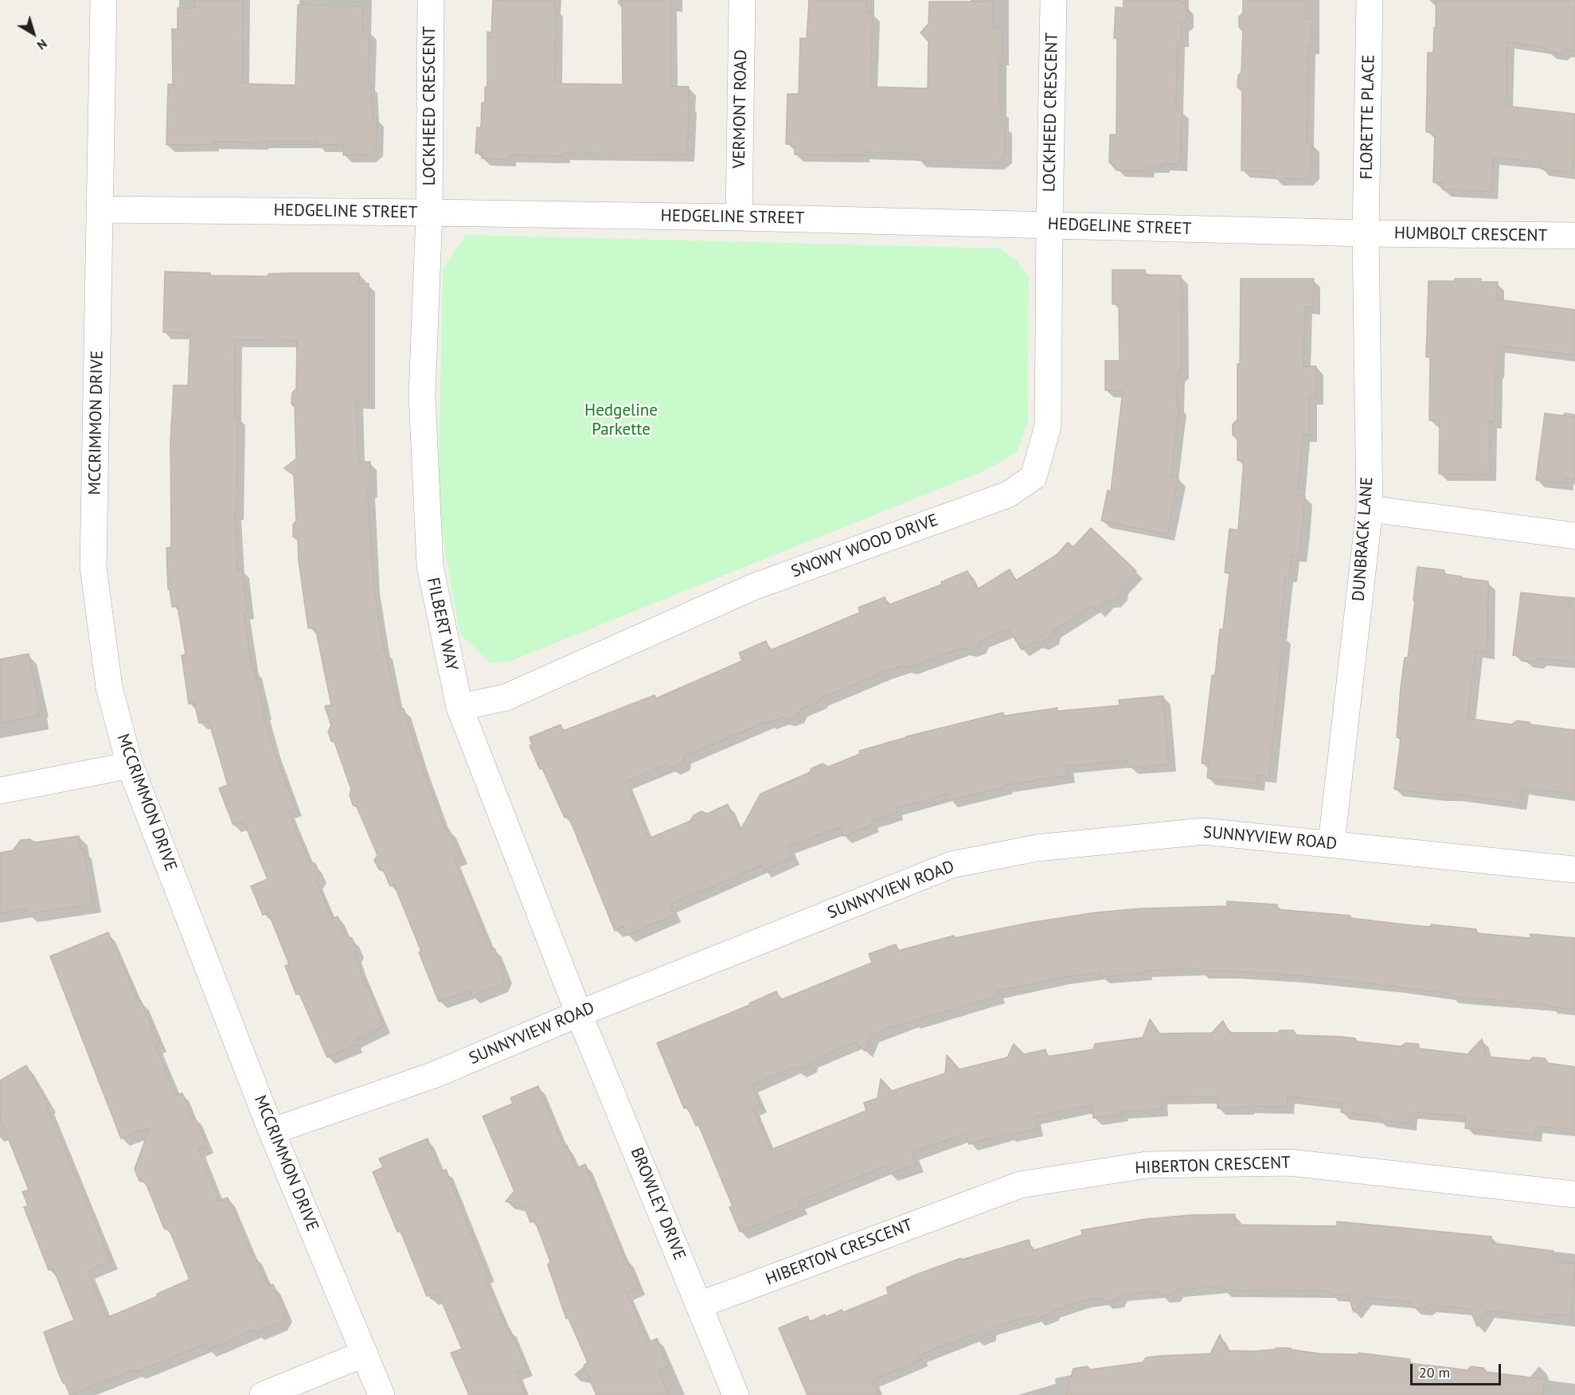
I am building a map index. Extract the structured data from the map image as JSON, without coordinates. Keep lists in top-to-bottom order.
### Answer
{
  "streets": {
    "street": [
      "LOCKHEED CRESCENT",
      "VERMONT ROAD",
      "FLORETTE PLACE",
      "HEDGELINE STREET",
      "HUMBOLT CRESCENT",
      "MCCRIMMON DRIVE",
      "DUNBRACK LANE",
      "SNOWY WOOD DRIVE",
      "FILBERT WAY",
      "SUNNYVIEW ROAD",
      "HIBERTON CRESCENT",
      "BROWLEY DRIVE"
    ]
  },
  "crossings": [
    ["LOCKHEED CRESCENT", "HEDGELINE STREET"],
    ["LOCKHEED CRESCENT", "SNOWY WOOD DRIVE"],
    ["LOCKHEED CRESCENT", "FILBERT WAY"],
    ["VERMONT ROAD", "HEDGELINE STREET"],
    ["FLORETTE PLACE", "HEDGELINE STREET"],
    ["FLORETTE PLACE", "HUMBOLT CRESCENT"],
    ["FLORETTE PLACE", "DUNBRACK LANE"],
    ["HEDGELINE STREET", "HUMBOLT CRESCENT"],
    ["HEDGELINE STREET", "MCCRIMMON DRIVE"],
    ["HEDGELINE STREET", "DUNBRACK LANE"],
    ["HEDGELINE STREET", "SNOWY WOOD DRIVE"],
    ["HEDGELINE STREET", "FILBERT WAY"],
    ["HUMBOLT CRESCENT", "DUNBRACK LANE"],
    ["MCCRIMMON DRIVE", "SUNNYVIEW ROAD"],
    ["DUNBRACK LANE", "SUNNYVIEW ROAD"],
    ["SNOWY WOOD DRIVE", "FILBERT WAY"],
    ["FILBERT WAY", "SUNNYVIEW ROAD"],
    ["FILBERT WAY", "BROWLEY DRIVE"],
    ["SUNNYVIEW ROAD", "BROWLEY DRIVE"],
    ["HIBERTON CRESCENT", "BROWLEY DRIVE"]
  ],
  "parks": ["Hedgeline Parkette"],
  "scale_bar": "20 m",
  "north": "bottom right"
}
